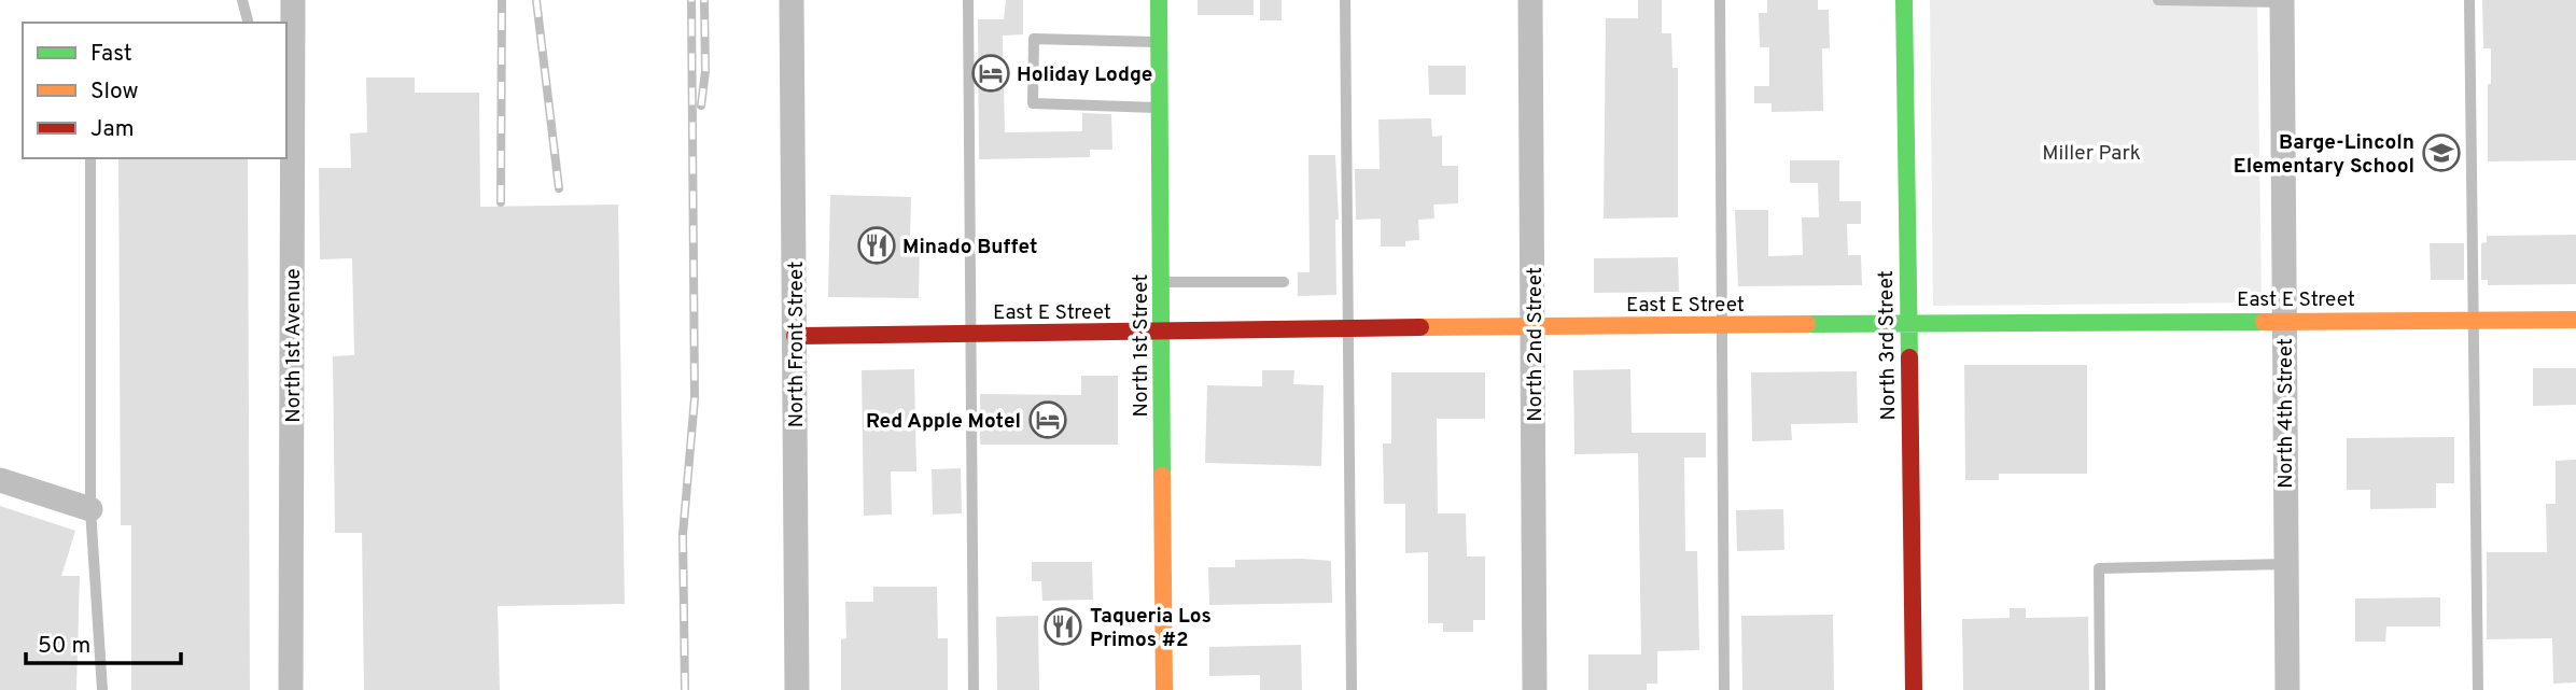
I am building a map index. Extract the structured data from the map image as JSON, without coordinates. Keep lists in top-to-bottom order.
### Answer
{
  "streets": {
    "street": [
      "East E Street",
      "North Front Street",
      "North 2nd Street",
      "North 1st Avenue",
      "North 1st Street",
      "North 3rd Street",
      "North 4th Street"
    ]
  },
  "crossings": [
    ["East E Street", "North Front Street"],
    ["East E Street", "North 2nd Street"],
    ["East E Street", "North 1st Street"],
    ["East E Street", "North 3rd Street"],
    ["East E Street", "North 4th Street"]
  ],
  "parks": ["Miller Park"],
  "places": {
    "hotel": ["Holiday Lodge", "Red Apple Motel"],
    "school or university": ["Barge-Lincoln Elementary School"],
    "restaurant": ["Minado Buffet", "Taqueria Los Primos #2"]
  },
  "legend": ["Fast", "Slow", "Jam"],
  "scale_bar": "50 m"
}
